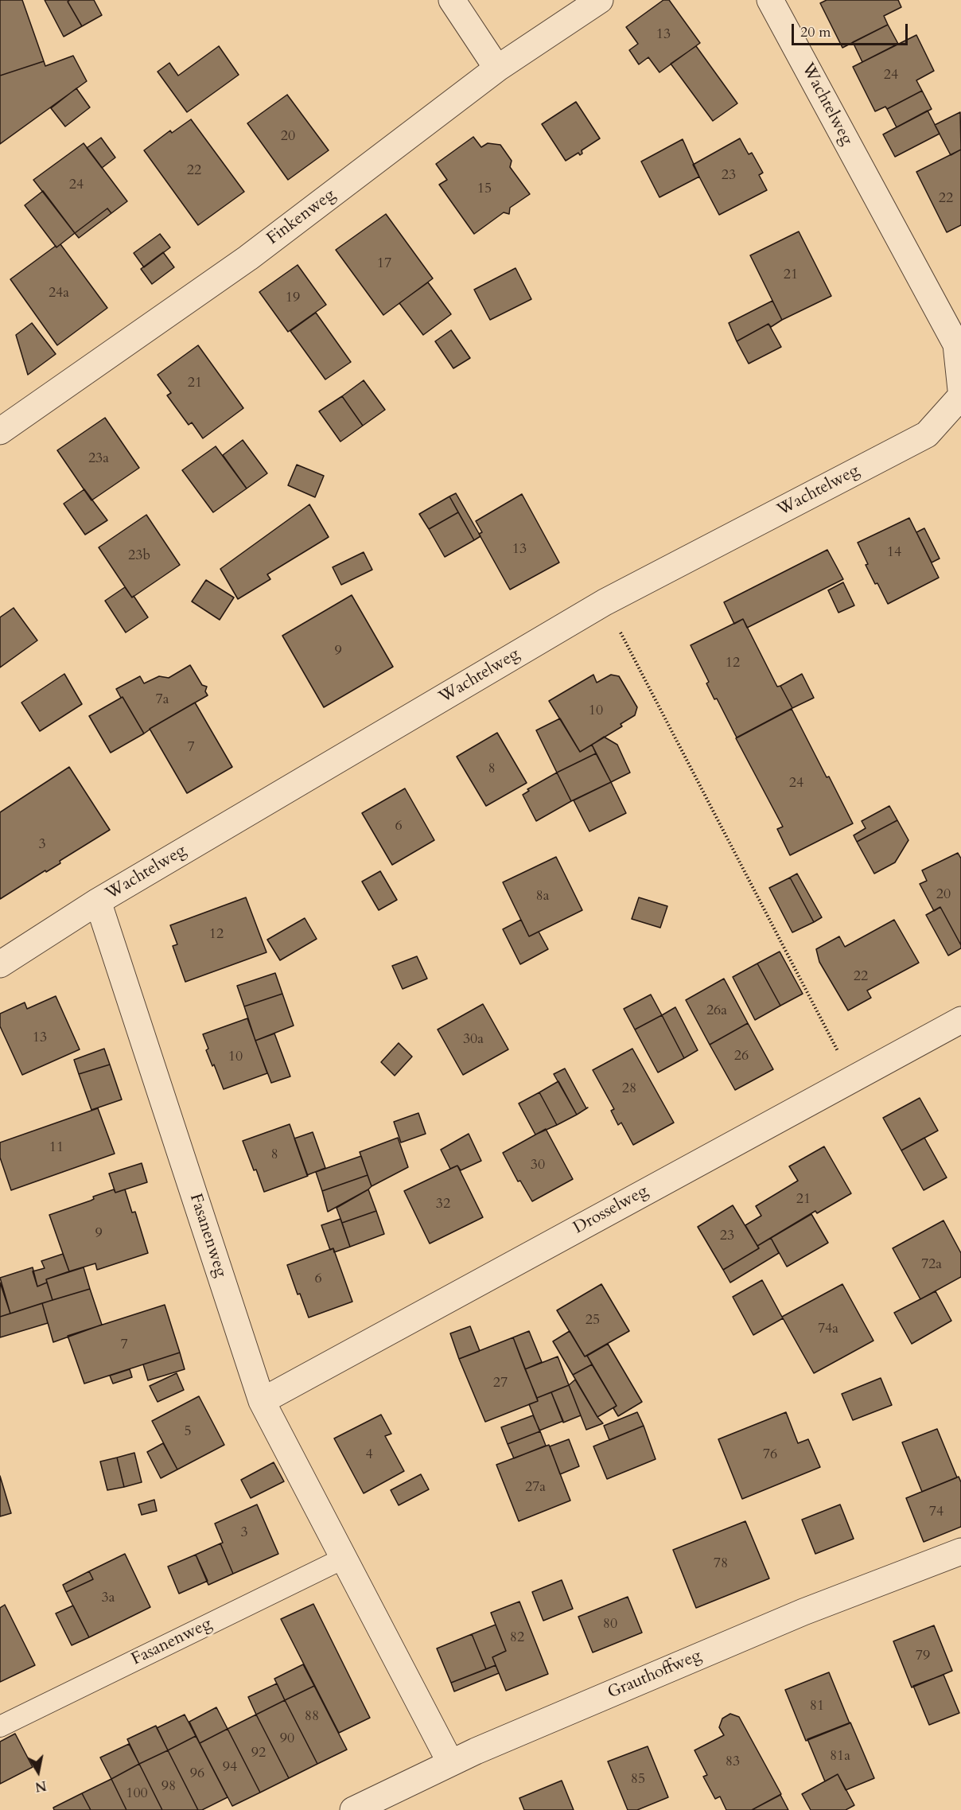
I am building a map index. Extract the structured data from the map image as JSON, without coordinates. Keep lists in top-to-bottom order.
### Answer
{
  "streets": {
    "street": [
      "Wachtelweg",
      "Finkenweg",
      "Drosselweg",
      "Fasanenweg",
      "Grauthoffweg"
    ]
  },
  "crossings": [
    ["Wachtelweg", "Fasanenweg"],
    ["Drosselweg", "Fasanenweg"],
    ["Fasanenweg", "Grauthoffweg"]
  ],
  "house_numbers": [
    "13",
    "24",
    "20",
    "22",
    "23",
    "24",
    "15",
    "22",
    "17",
    "21",
    "24a",
    "19",
    "21",
    "23a",
    "13",
    "14",
    "23b",
    "9",
    "12",
    "7a",
    "10",
    "7",
    "8",
    "24",
    "6",
    "3",
    "20",
    "8a",
    "12",
    "22",
    "26a",
    "13",
    "30a",
    "26",
    "10",
    "28",
    "11",
    "8",
    "30",
    "21",
    "32",
    "9",
    "23",
    "72a",
    "6",
    "25",
    "74a",
    "7",
    "27",
    "5",
    "4",
    "76",
    "27a",
    "74",
    "3",
    "78",
    "3a",
    "80",
    "82",
    "79",
    "81",
    "88",
    "90",
    "92",
    "81a",
    "83",
    "94",
    "96",
    "85",
    "98",
    "100"
  ],
  "scale_bar": "20 m",
  "north": "bottom"
}
